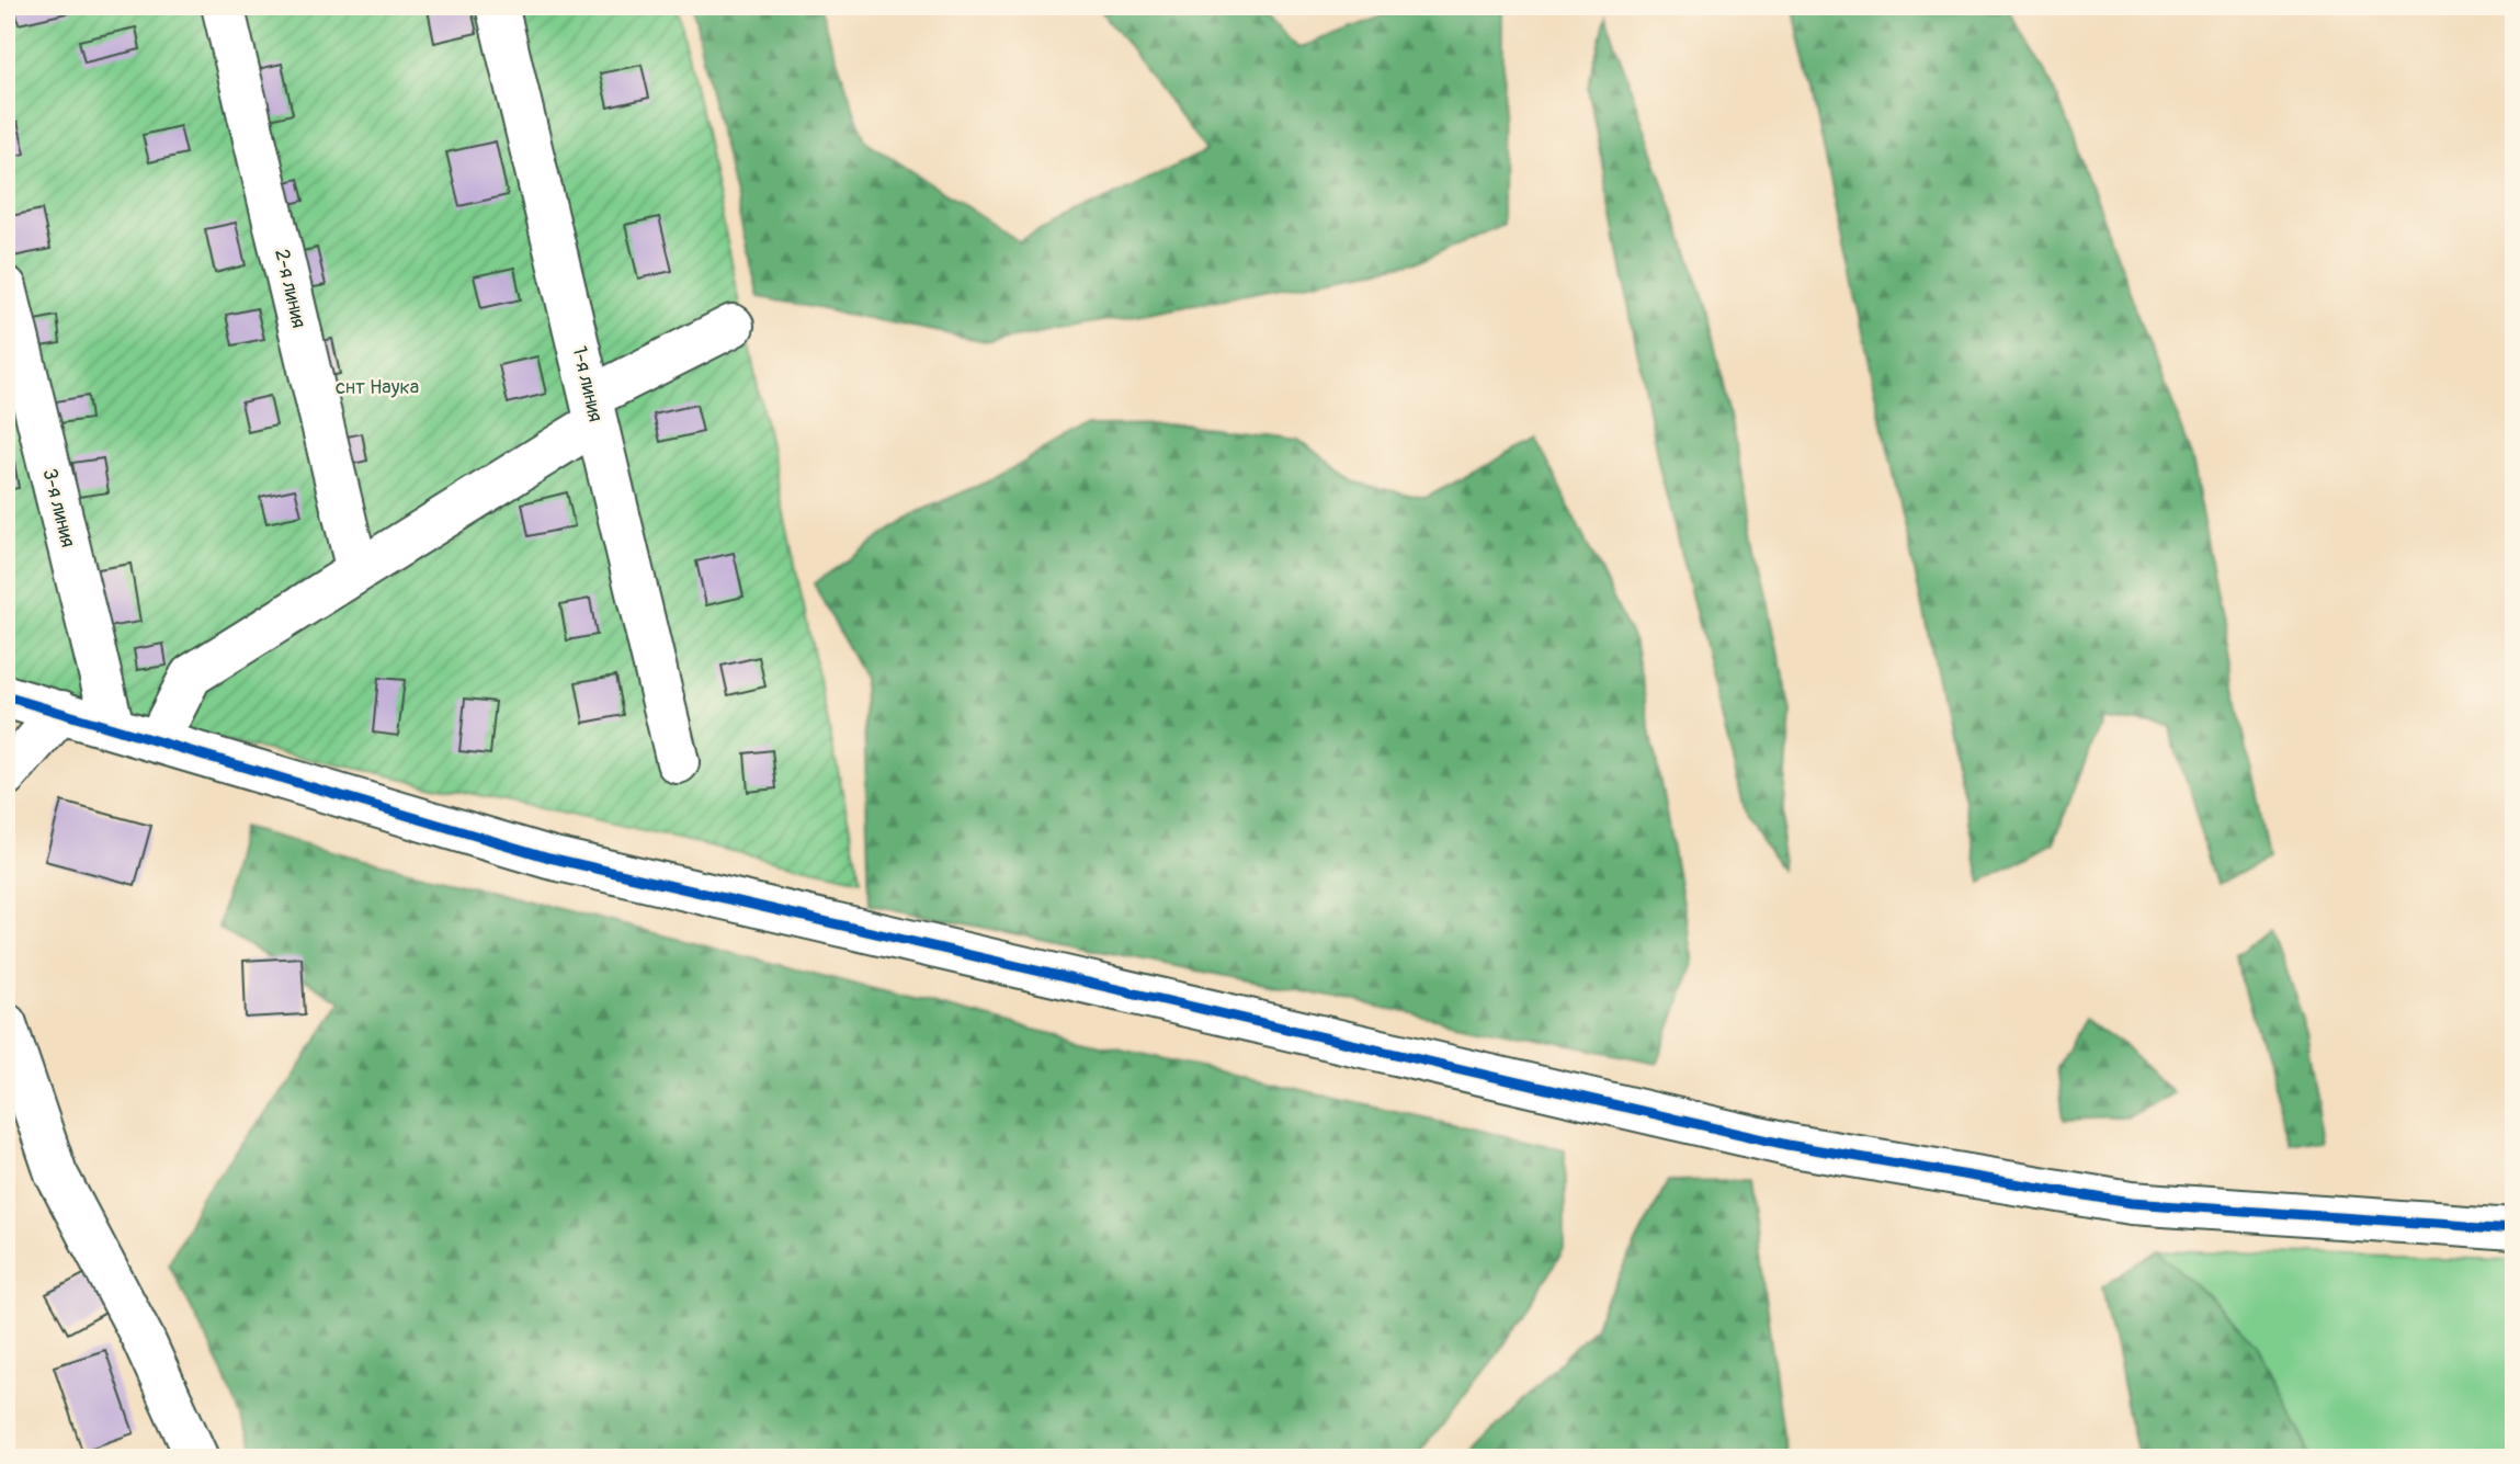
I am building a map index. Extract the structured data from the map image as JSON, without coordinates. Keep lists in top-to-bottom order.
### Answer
{
  "streets": {
    "street": ["2-я линия", "1-я линия", "3-я линия"]
  },
  "parks": ["снт Наука"]
}
